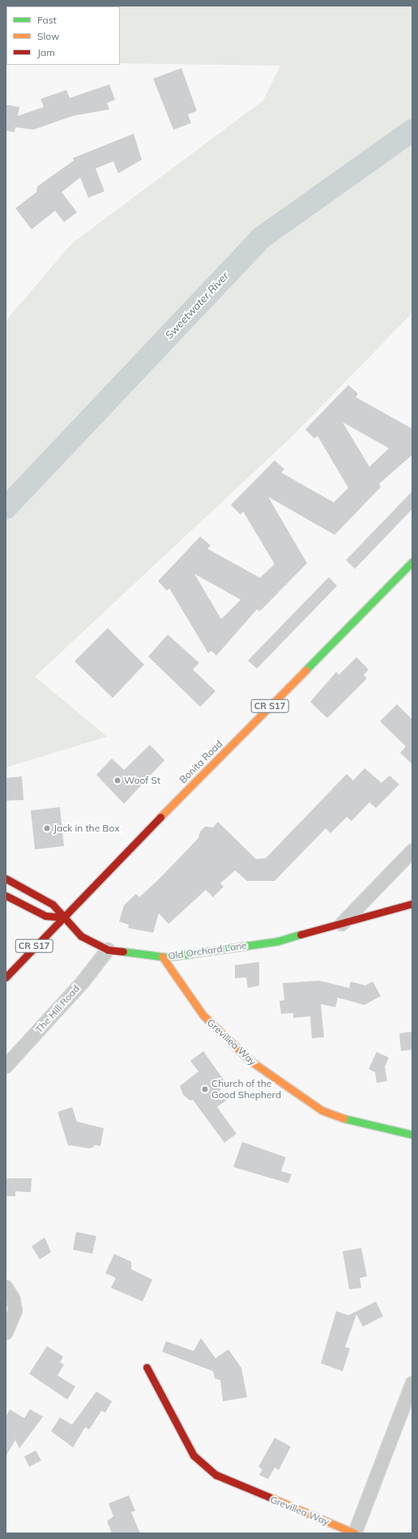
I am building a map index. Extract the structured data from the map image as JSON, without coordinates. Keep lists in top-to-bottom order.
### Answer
{
  "streets": {
    "street": [
      "CR S17",
      "Bonita Road",
      "Old Orchard Lane",
      "The Hill Road",
      "Grevillea Way"
    ]
  },
  "crossings": [
    ["Bonita Road", "Old Orchard Lane"],
    ["Old Orchard Lane", "The Hill Road"],
    ["Old Orchard Lane", "Grevillea Way"]
  ],
  "water": ["Sweetwater River"],
  "places": ["Woof St", "Jack in the Box", "Church of the Good Shepherd"],
  "legend": ["Fast", "Slow", "Jam"]
}
